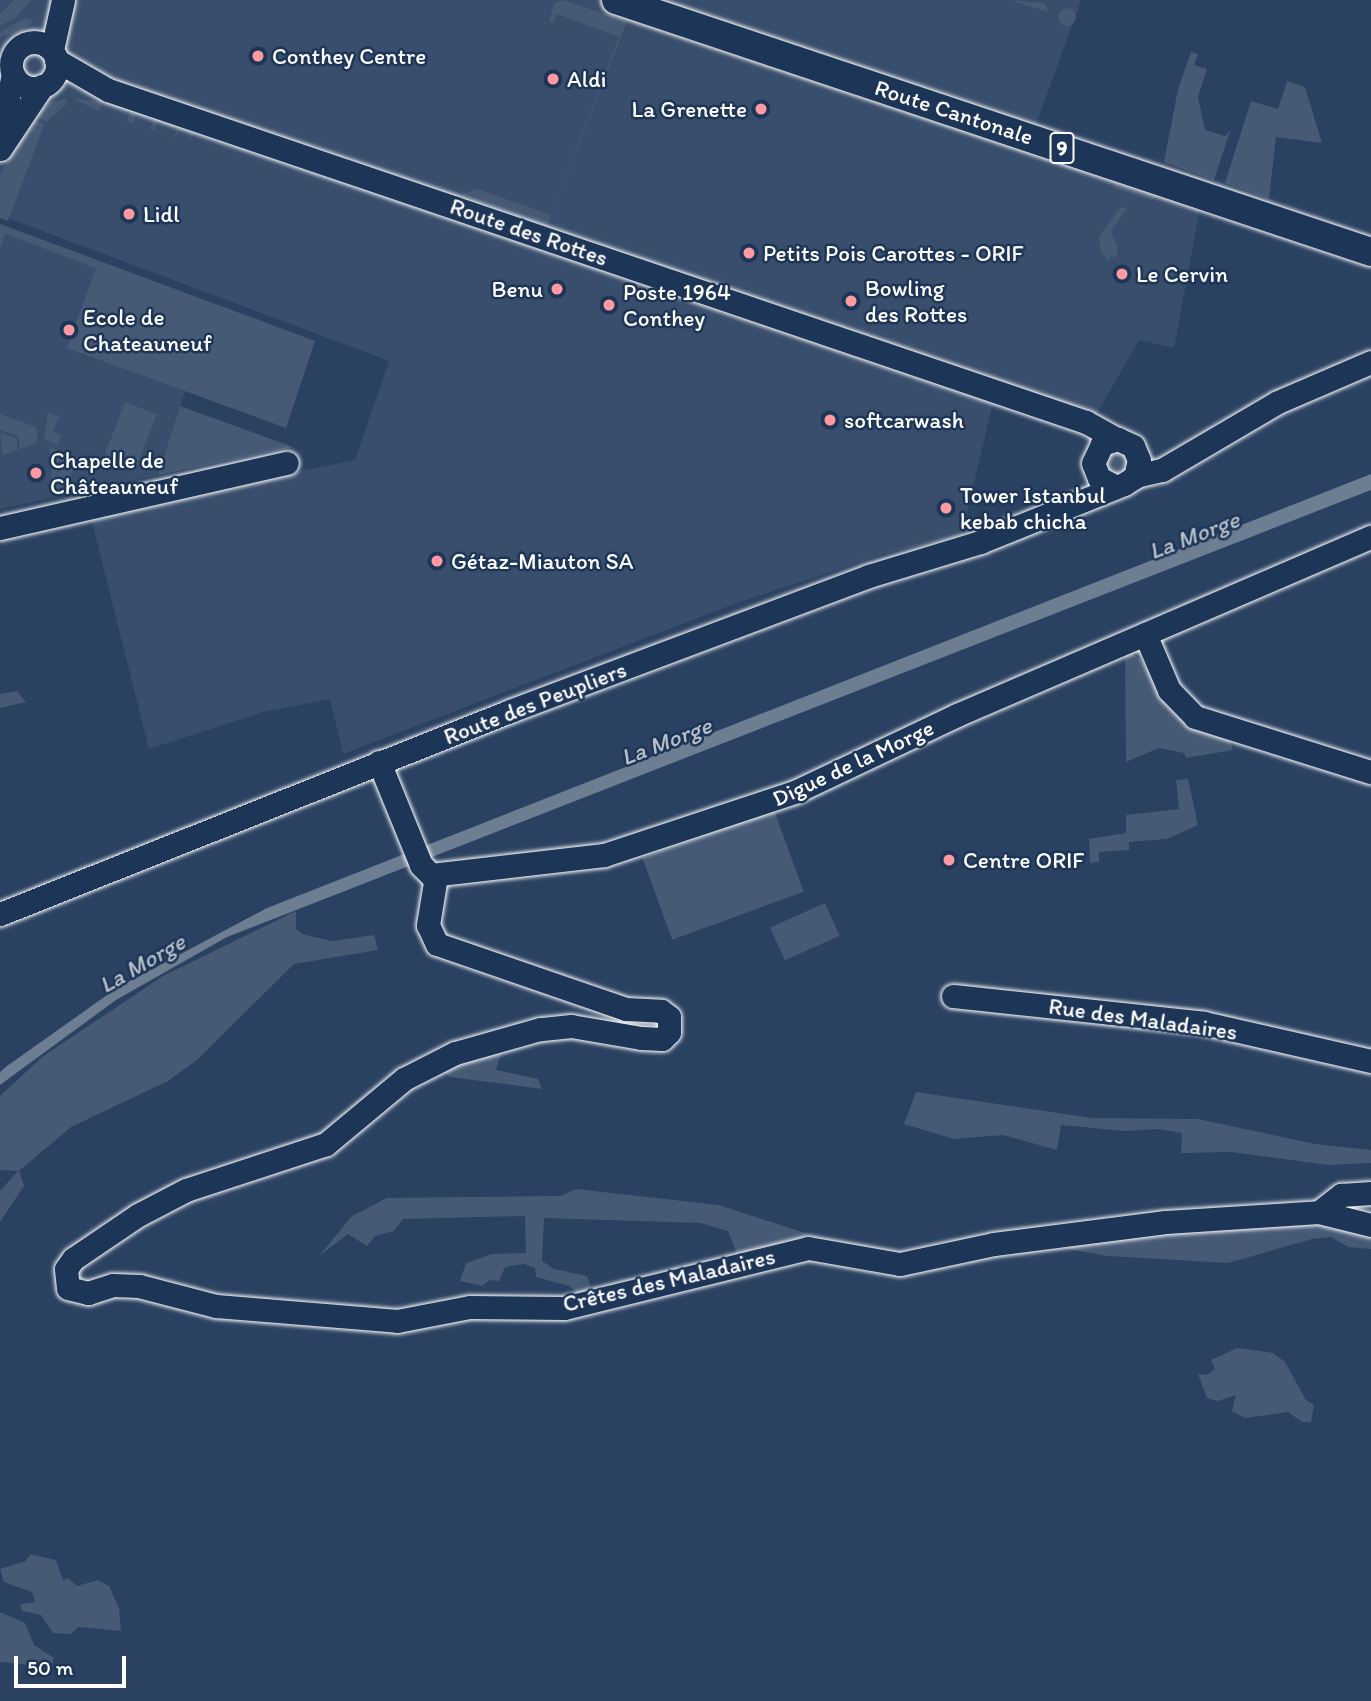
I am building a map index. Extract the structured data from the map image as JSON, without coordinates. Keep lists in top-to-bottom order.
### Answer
{
  "streets": {
    "main road": ["Route Cantonale", "9"],
    "street": [
      "Route des Rottes",
      "Route des Peupliers",
      "Digue de la Morge",
      "Rue des Maladaires",
      "Crêtes des Maladaires"
    ]
  },
  "crossings": [
    ["Route des Rottes", "Route des Peupliers"],
    ["Digue de la Morge", "Crêtes des Maladaires"]
  ],
  "water": ["La Morge"],
  "places": [
    "Conthey Centre",
    "Aldi",
    "La Grenette",
    "Lidl",
    "Petits Pois Carottes - ORIF",
    "Le Cervin",
    "Benu",
    "Bowling des Rottes",
    "Poste 1964 Conthey",
    "Ecole de Chateauneuf",
    "softcarwash",
    "Chapelle de Châteauneuf",
    "Tower Istanbul kebab chicha",
    "Gétaz-Miauton SA",
    "Centre ORIF"
  ],
  "scale_bar": "50 m"
}
